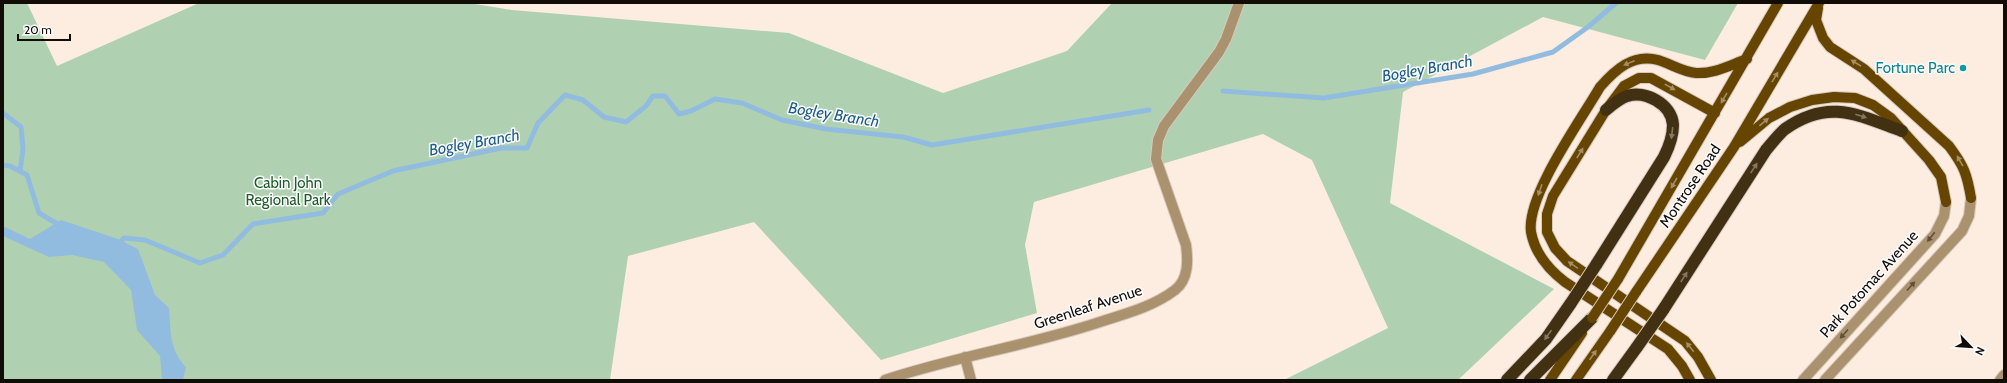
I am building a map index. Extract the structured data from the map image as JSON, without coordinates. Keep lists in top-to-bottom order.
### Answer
{
  "streets": {
    "main road": ["Montrose Road"],
    "street": ["Park Potomac Avenue", "Greenleaf Avenue"]
  },
  "water": ["Bogley Branch"],
  "parks": ["Cabin John Regional Park"],
  "places": ["Fortune Parc"],
  "scale_bar": "20 m",
  "north": "bottom right"
}
